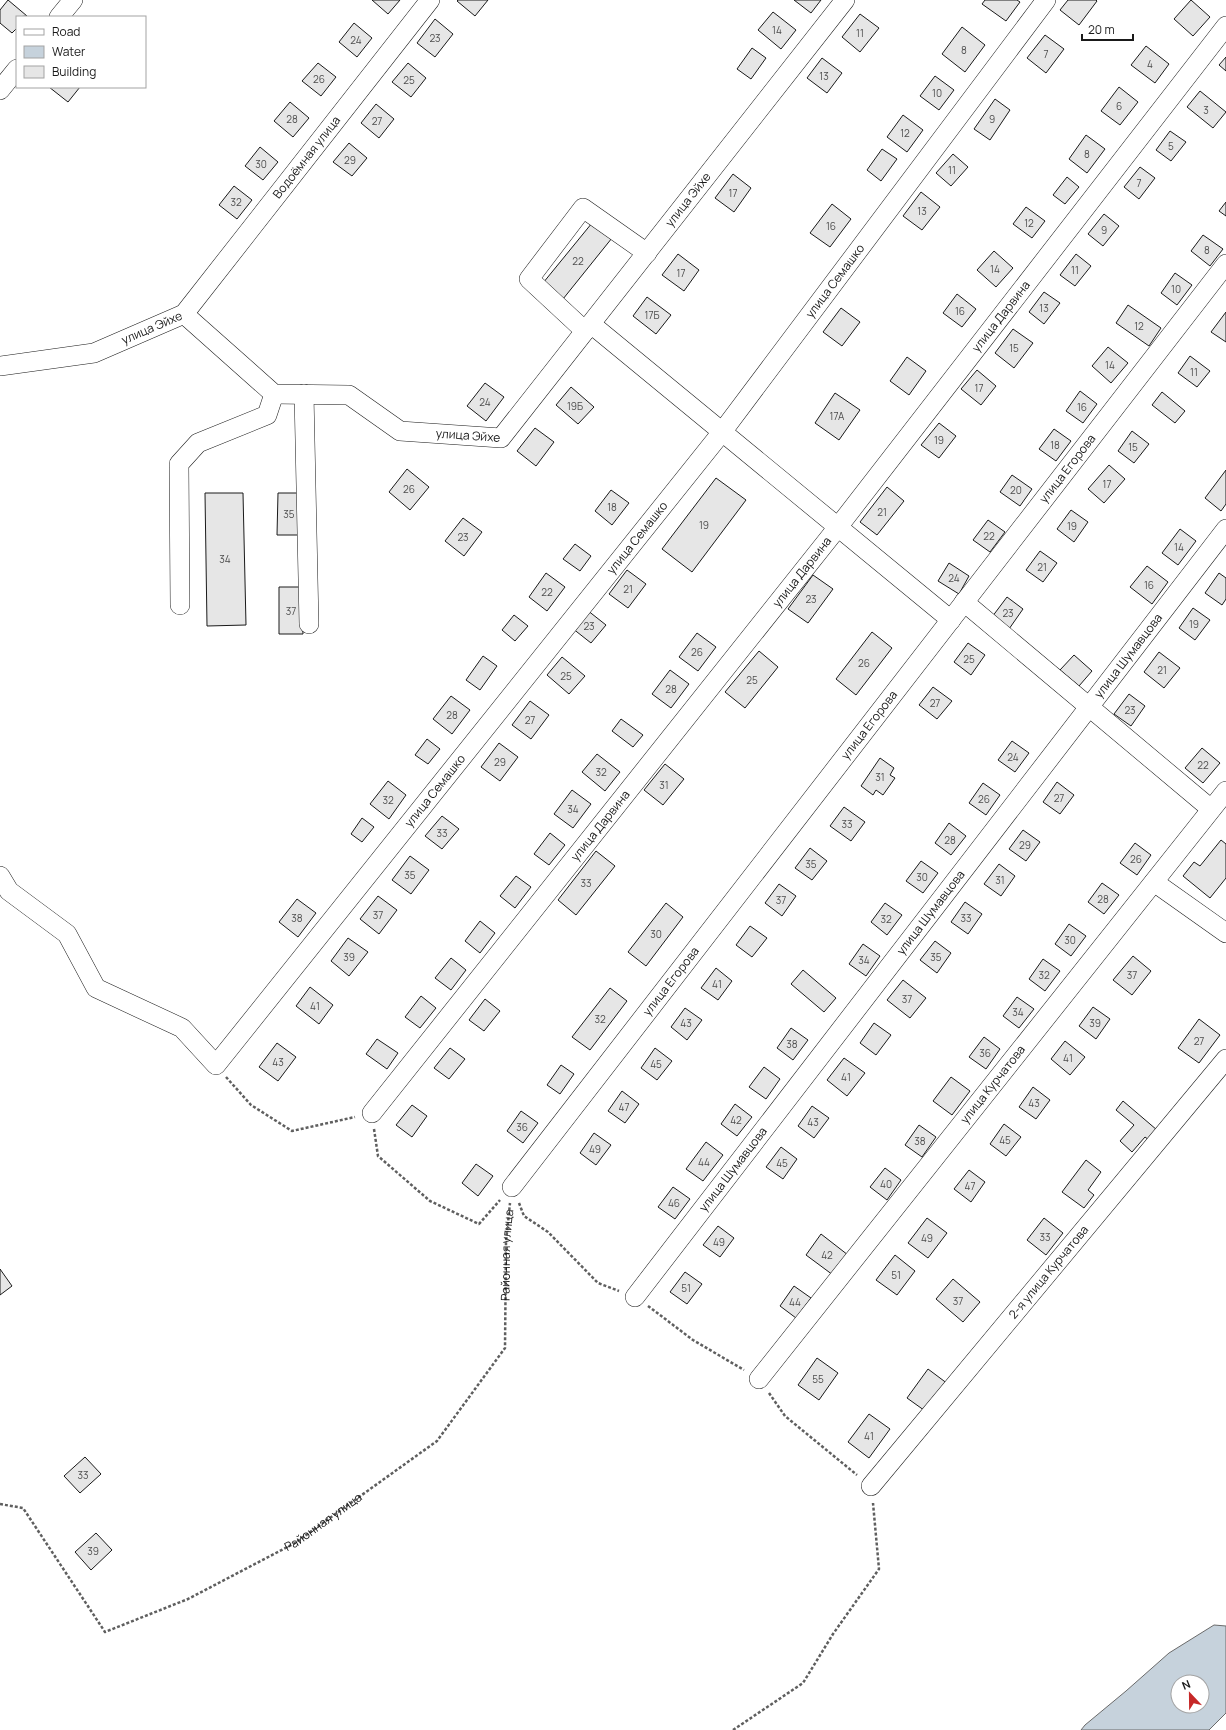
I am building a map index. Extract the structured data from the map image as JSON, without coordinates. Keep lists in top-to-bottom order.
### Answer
{
  "streets": {
    "street": [
      "Водоёмная улица",
      "улица Эйхе",
      "улица Семашко",
      "улица Дарвина",
      "улица Егорова",
      "улица Шумавцова",
      "улица Курчатова",
      "2-я улица Курчатова"
    ],
    "path": ["Районная улица"]
  },
  "crossings": [
    ["Водоёмная улица", "улица Эйхе"],
    ["улица Егорова", "Районная улица"]
  ],
  "house_numbers": [
    "14",
    "11",
    "23",
    "24",
    "8",
    "7",
    "4",
    "13",
    "26",
    "25",
    "10",
    "6",
    "3",
    "28",
    "9",
    "27",
    "12",
    "5",
    "8",
    "29",
    "30",
    "11",
    "7",
    "17",
    "32",
    "13",
    "12",
    "16",
    "9",
    "8",
    "22",
    "14",
    "11",
    "17",
    "10",
    "13",
    "16",
    "17Б",
    "12",
    "15",
    "14",
    "11",
    "17",
    "24",
    "19Б",
    "16",
    "17А",
    "19",
    "18",
    "15",
    "17",
    "26",
    "20",
    "18",
    "21",
    "35",
    "19",
    "19",
    "22",
    "23",
    "14",
    "34",
    "21",
    "24",
    "16",
    "21",
    "22",
    "23",
    "37",
    "23",
    "19",
    "23",
    "26",
    "25",
    "26",
    "21",
    "25",
    "25",
    "28",
    "27",
    "23",
    "28",
    "27",
    "24",
    "29",
    "22",
    "32",
    "31",
    "31",
    "27",
    "26",
    "32",
    "34",
    "33",
    "33",
    "28",
    "29",
    "26",
    "35",
    "35",
    "30",
    "31",
    "33",
    "28",
    "37",
    "37",
    "38",
    "33",
    "32",
    "30",
    "30",
    "39",
    "35",
    "34",
    "32",
    "37",
    "41",
    "37",
    "41",
    "34",
    "32",
    "43",
    "39",
    "27",
    "38",
    "36",
    "41",
    "43",
    "45",
    "41",
    "43",
    "47",
    "42",
    "43",
    "36",
    "45",
    "38",
    "49",
    "44",
    "45",
    "40",
    "47",
    "46",
    "33",
    "49",
    "49",
    "42",
    "51",
    "51",
    "37",
    "44",
    "55",
    "41",
    "33",
    "39"
  ],
  "legend": ["Road", "Water", "Building"],
  "scale_bar": "20 m",
  "north": "top"
}
